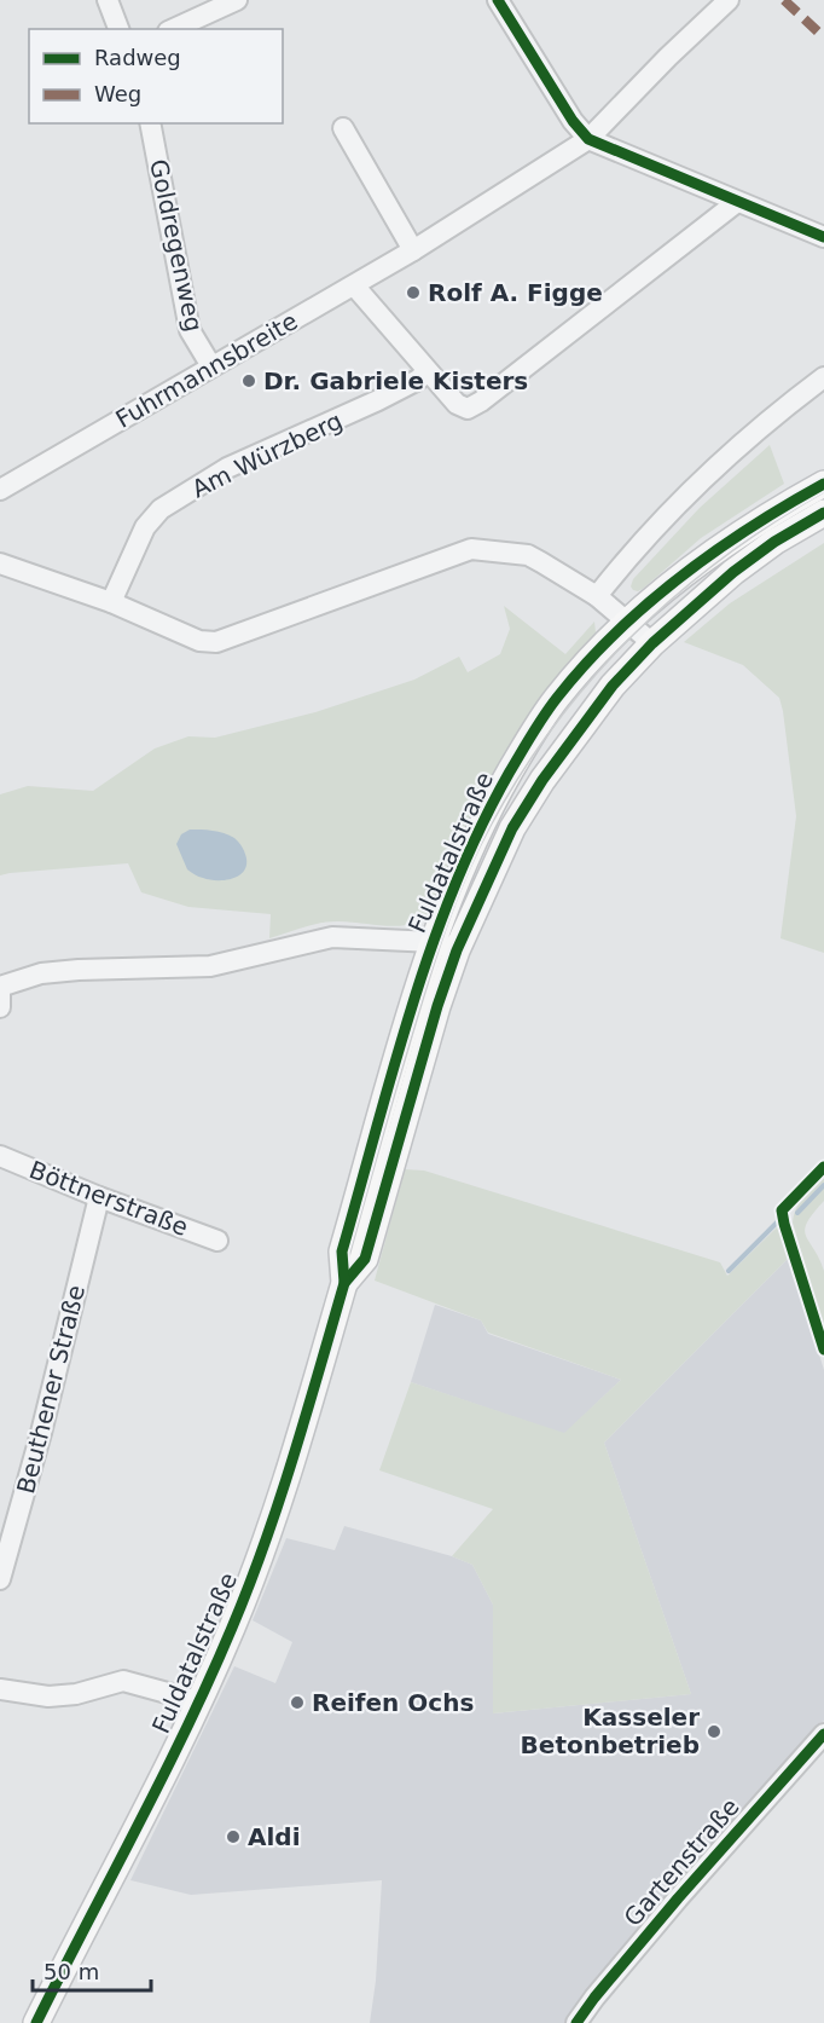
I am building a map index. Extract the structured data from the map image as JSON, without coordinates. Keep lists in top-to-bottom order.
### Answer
{
  "streets": {
    "main road": ["Fuldatalstraße"],
    "street": [
      "Goldregenweg",
      "Fuhrmannsbreite",
      "Am Würzberg",
      "Böttnerstraße",
      "Beuthener Straße",
      "Gartenstraße"
    ]
  },
  "crossings": [
    ["Goldregenweg", "Fuhrmannsbreite"],
    ["Böttnerstraße", "Beuthener Straße"]
  ],
  "places": [
    "Rolf A. Figge",
    "Dr. Gabriele Kisters",
    "Reifen Ochs",
    "Kasseler Betonbetrieb",
    "Aldi"
  ],
  "legend": ["Radweg", "Weg"],
  "scale_bar": "50 m"
}
